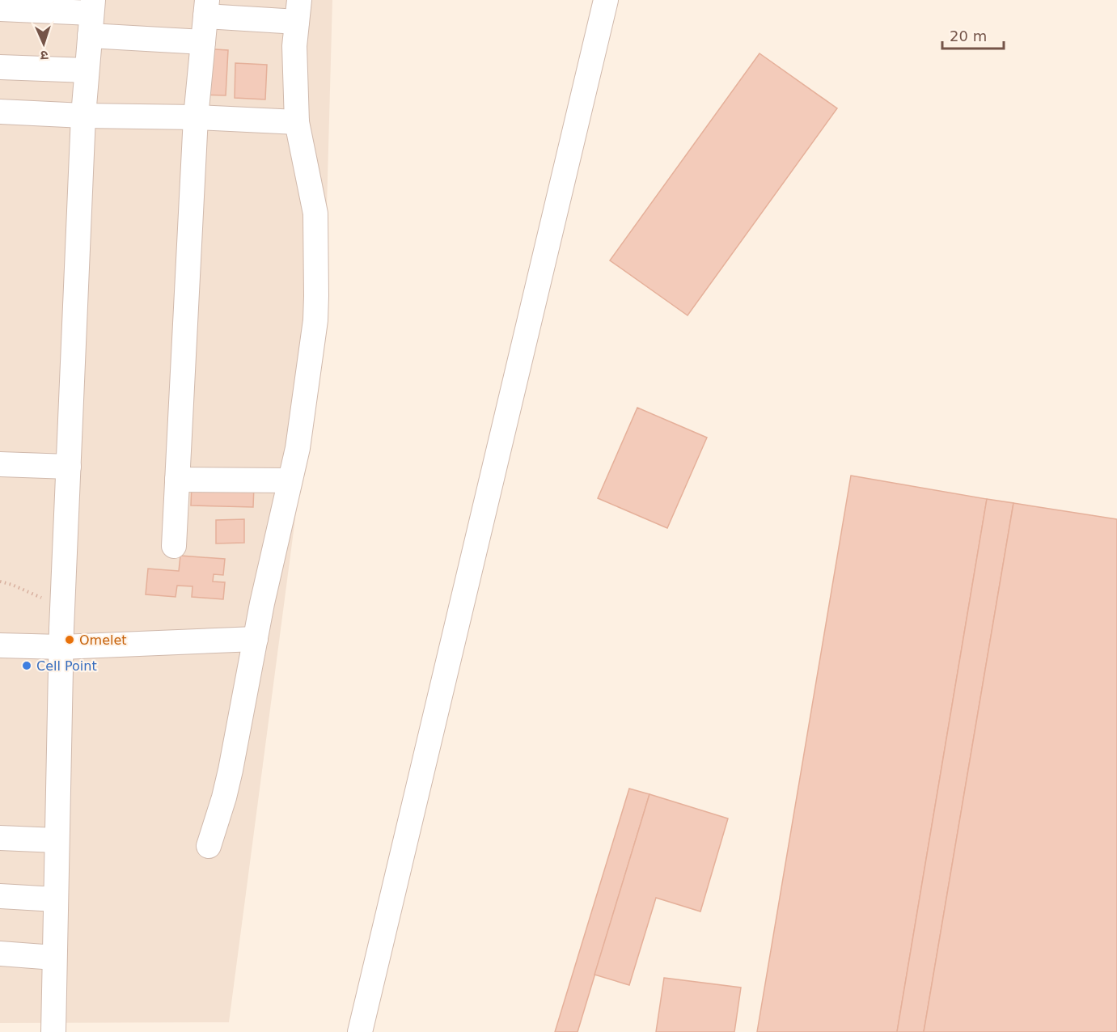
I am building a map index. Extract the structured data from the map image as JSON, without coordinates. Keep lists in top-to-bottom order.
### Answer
{
  "places": ["Omelet", "Cell Point"],
  "scale_bar": "20 m",
  "north": "bottom"
}
